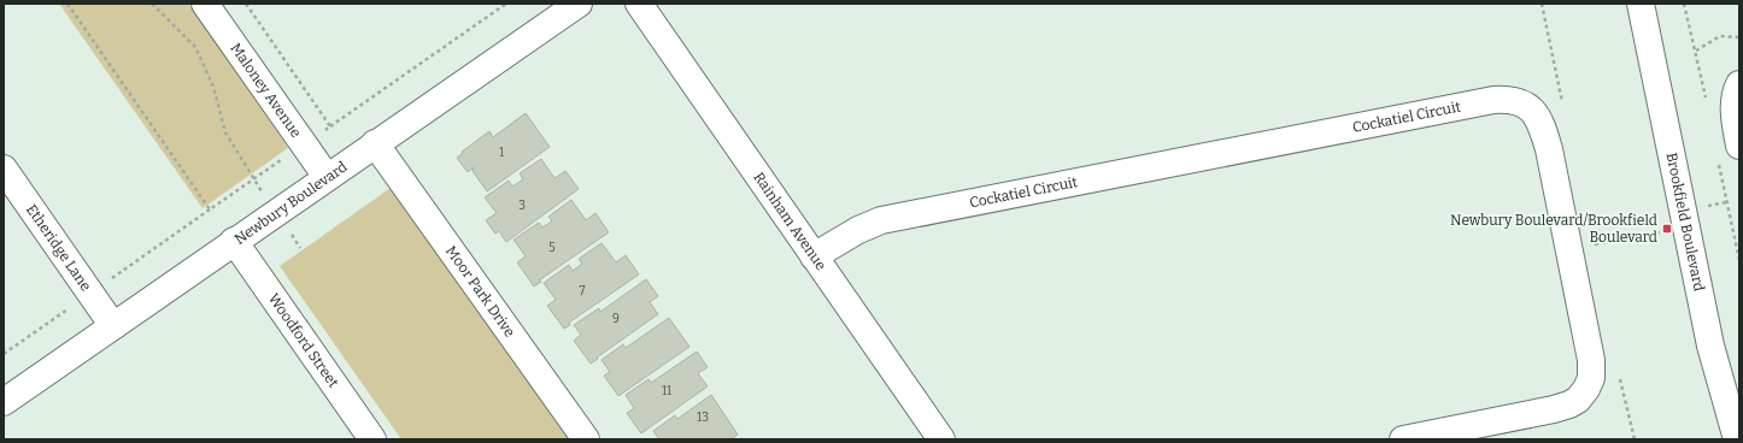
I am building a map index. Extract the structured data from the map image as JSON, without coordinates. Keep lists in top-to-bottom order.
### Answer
{
  "streets": {
    "street": [
      "Maloney Avenue",
      "Cockatiel Circuit",
      "Newbury Boulevard",
      "Rainham Avenue",
      "Brookfield Boulevard",
      "Etheridge Lane",
      "Moor Park Drive",
      "Woodford Street"
    ]
  },
  "crossings": [
    ["Maloney Avenue", "Newbury Boulevard"],
    ["Cockatiel Circuit", "Rainham Avenue"],
    ["Newbury Boulevard", "Etheridge Lane"],
    ["Newbury Boulevard", "Moor Park Drive"],
    ["Newbury Boulevard", "Woodford Street"]
  ],
  "places": {
    "transit": ["Newbury Boulevard/Brookfield Boulevard"]
  },
  "house_numbers": [
    "1",
    "3",
    "5",
    "7",
    "9",
    "11",
    "13"
  ]
}
